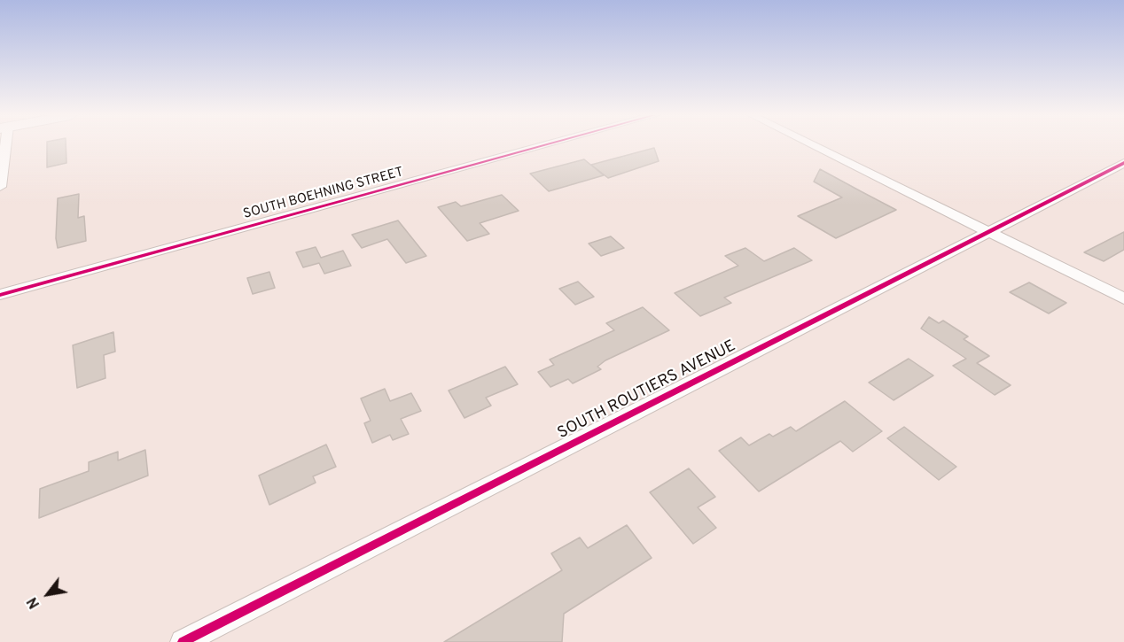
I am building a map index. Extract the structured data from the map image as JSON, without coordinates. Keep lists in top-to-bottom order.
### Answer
{
  "streets": {
    "street": ["SOUTH BOEHNING STREET", "SOUTH ROUTIERS AVENUE"]
  },
  "north": "bottom left"
}
